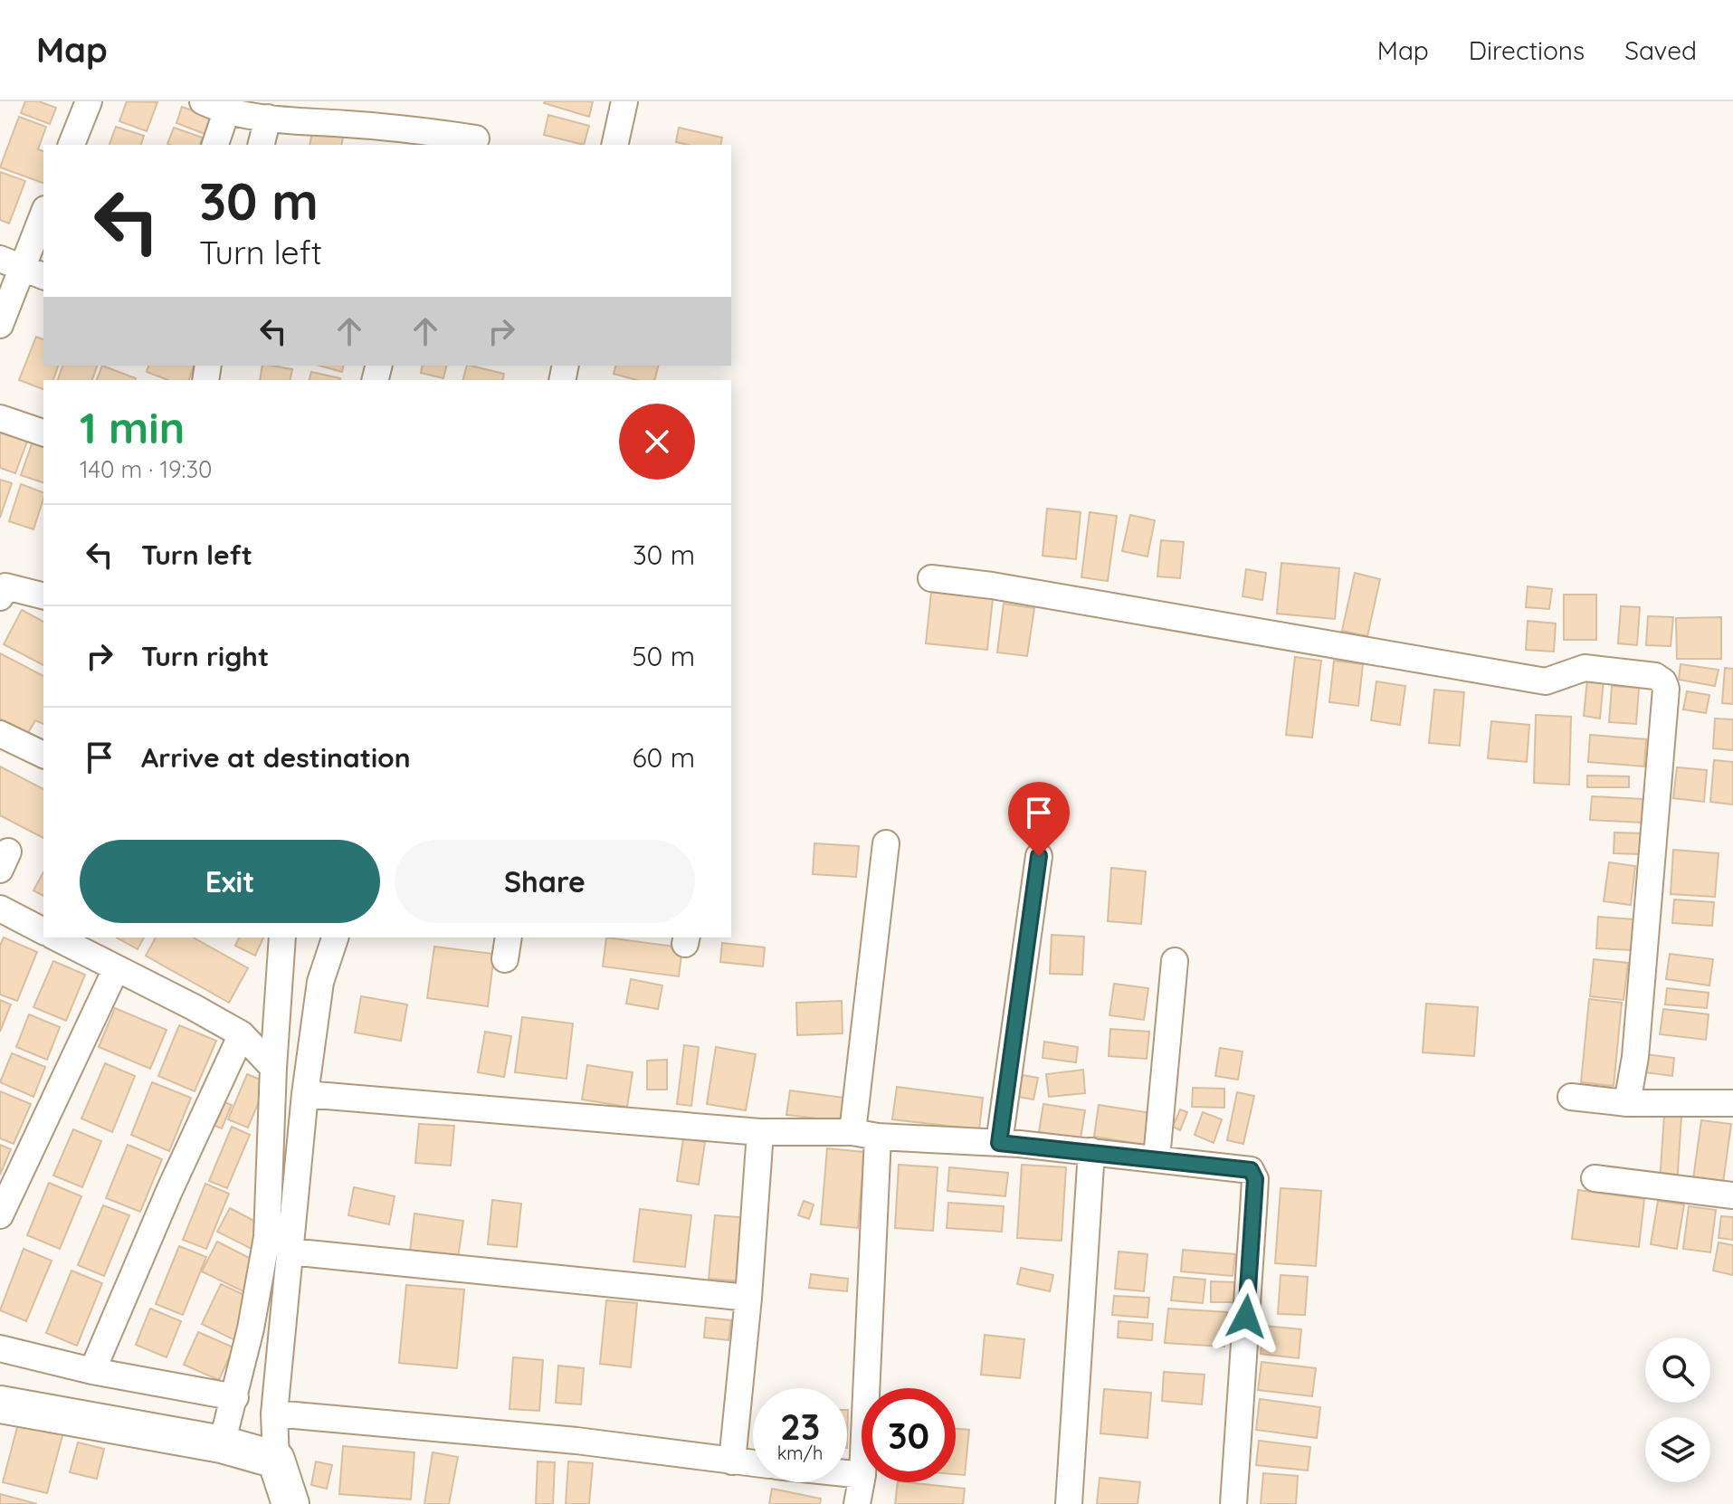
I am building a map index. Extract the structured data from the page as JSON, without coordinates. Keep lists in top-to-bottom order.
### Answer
{
  "page": {
    "header": "Map",
    "nav": ["Map", "Directions", "Saved"],
    "turn": ["30 m", "Turn left"],
    "heading": ["1 min", "140 m · 19:30"],
    "list": [
      {
        "name": "Turn left",
        "value": "30 m"
      },
      {
        "name": "Turn right",
        "value": "50 m"
      },
      {
        "name": "Arrive at destination",
        "value": "60 m"
      }
    ],
    "buttons": ["Exit", "Share"],
    "speed": "23 km/h",
    "limit": "30"
  }
}
